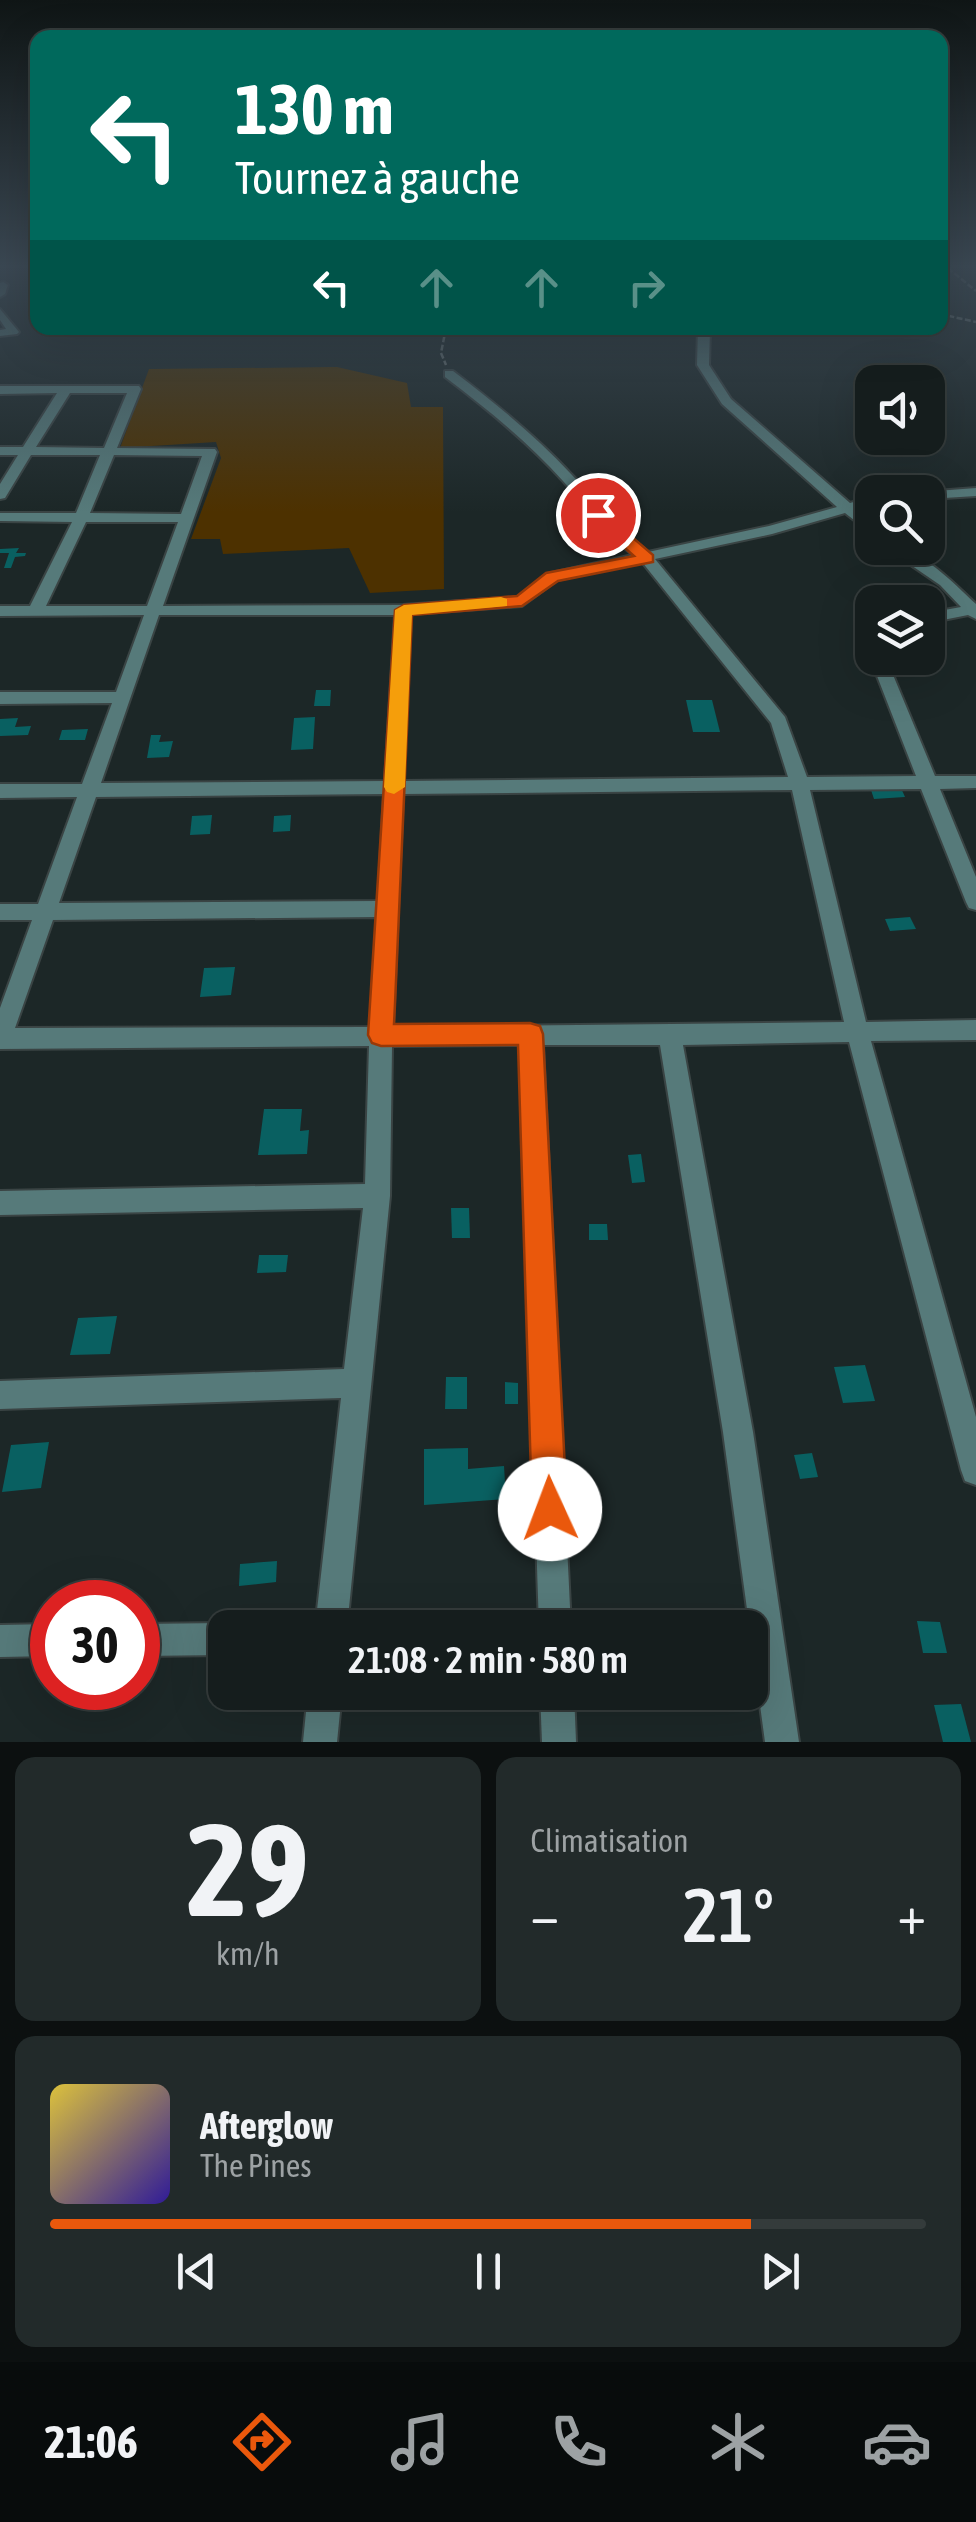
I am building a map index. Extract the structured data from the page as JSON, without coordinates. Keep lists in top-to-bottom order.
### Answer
{
  "page": {
    "turn": ["130 m", "Tournez à gauche"],
    "limit": "30",
    "trip": "21:08 · 2 min · 580 m",
    "tile": [
      ["29", "km/h"],
      "Climatisation"
    ],
    "heat": ["−", "21°", "+"],
    "song": ["Afterglow", "The Pines"],
    "tabs": "21:06"
  }
}
